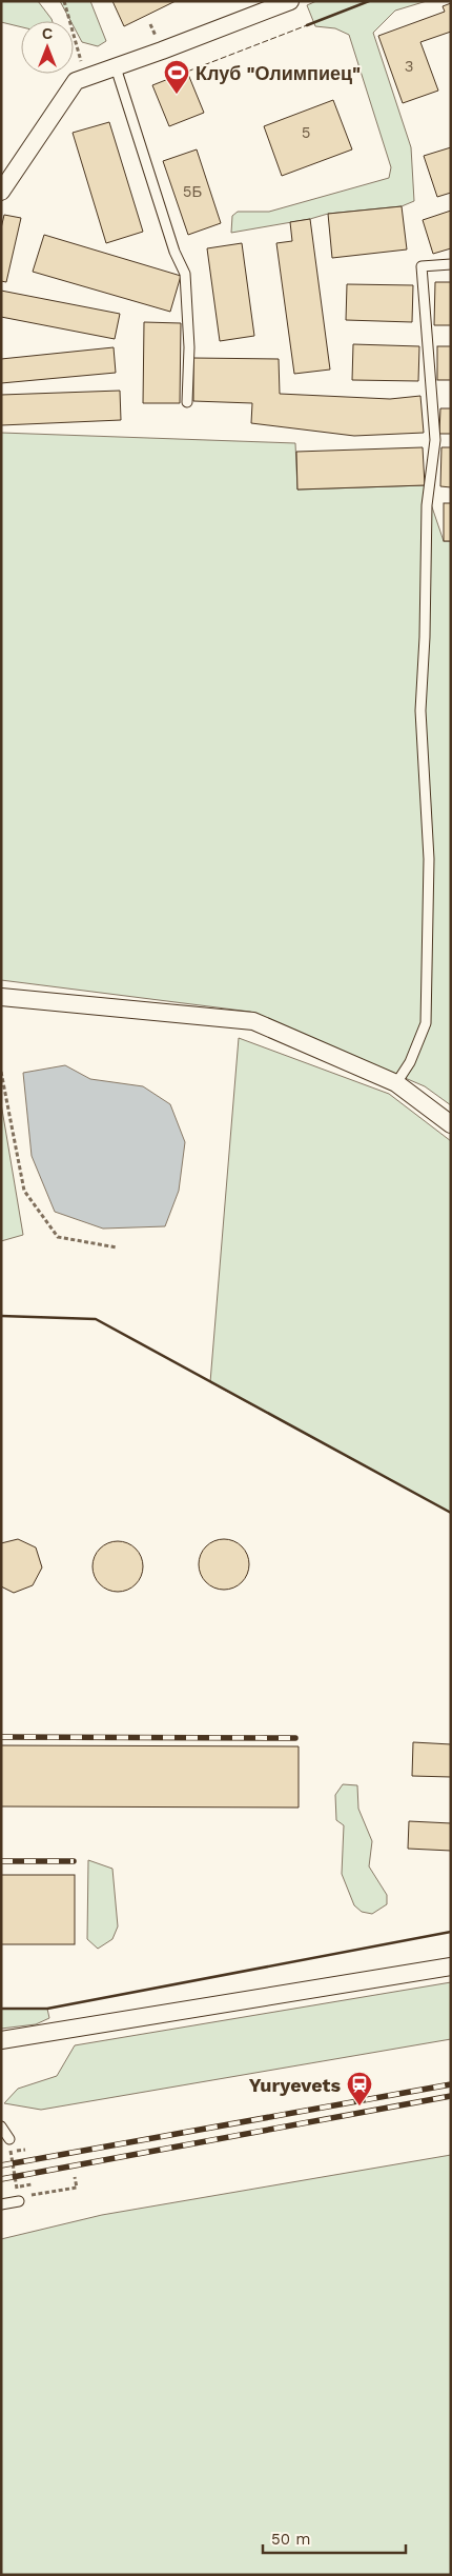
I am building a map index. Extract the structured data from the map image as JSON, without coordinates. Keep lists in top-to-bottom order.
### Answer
{
  "places": {
    "sports": ["Клуб \"Олимпиец\""],
    "station": ["Yuryevets"]
  },
  "house_numbers": ["3", "5", "5Б"],
  "scale_bar": "50 m",
  "north": "top"
}
